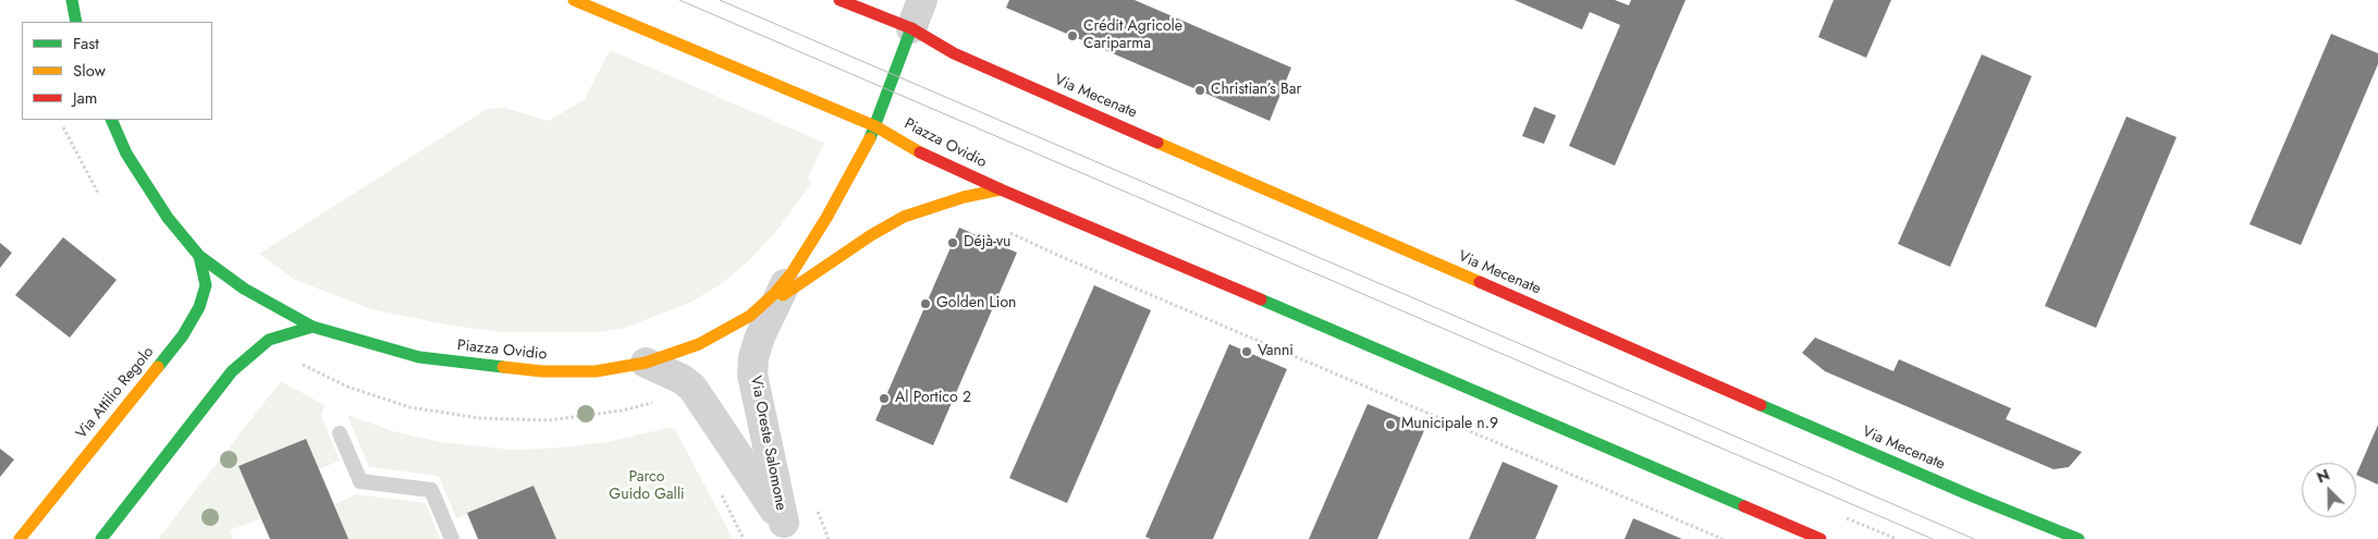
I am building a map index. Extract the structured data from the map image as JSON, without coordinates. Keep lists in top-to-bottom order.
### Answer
{
  "streets": {
    "main road": ["Via Mecenate", "Piazza Ovidio", "Via Attilio Regolo"],
    "street": ["Via Oreste Salomone"]
  },
  "crossings": [
    ["Via Mecenate", "Piazza Ovidio"],
    ["Piazza Ovidio", "Via Attilio Regolo"],
    ["Piazza Ovidio", "Via Oreste Salomone"]
  ],
  "parks": ["Parco Guido Galli"],
  "places": [
    "Crédit Agricole Cariparma",
    "Christian’s Bar",
    "Déjà-vu",
    "Golden Lion",
    "Vanni",
    "Al Portico 2",
    "Municipale n.9"
  ],
  "legend": ["Fast", "Slow", "Jam"],
  "north": "top left"
}
